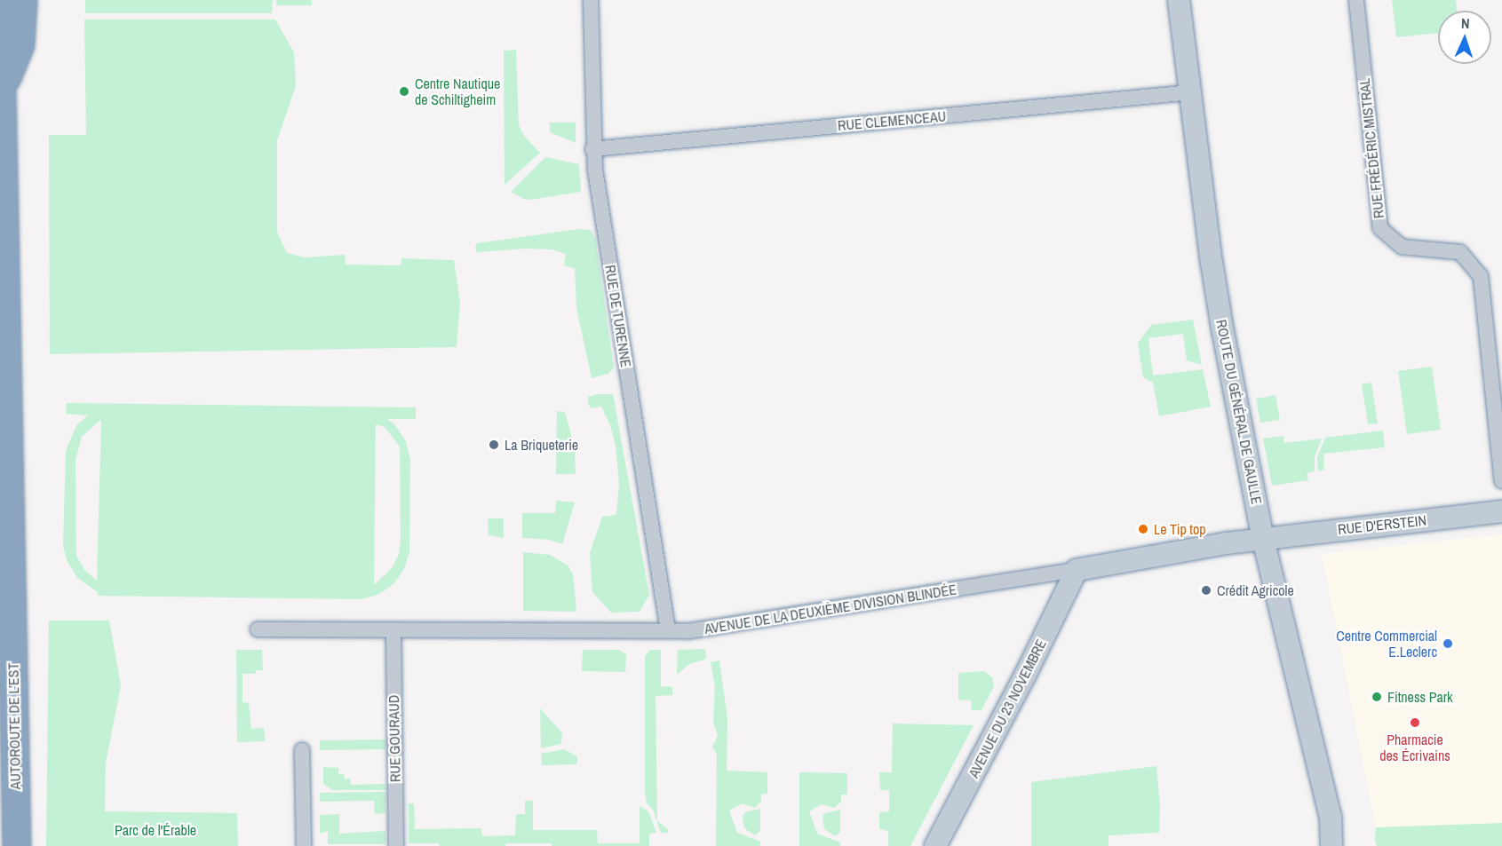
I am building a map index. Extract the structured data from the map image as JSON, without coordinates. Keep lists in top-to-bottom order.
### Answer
{
  "streets": {
    "highway": ["AUTOROUTE DE L’EST"],
    "main road": [
      "ROUTE DU GÉNÉRAL DE GAULLE",
      "RUE D'ERSTEIN",
      "AVENUE DE LA DEUXIÈME DIVISION BLINDÉE",
      "AVENUE DU 23 NOVEMBRE"
    ],
    "street": [
      "RUE CLEMENCEAU",
      "RUE FRÉDÉRIC MISTRAL",
      "RUE DE TURENNE",
      "RUE GOURAUD"
    ]
  },
  "crossings": [
    ["RUE CLEMENCEAU", "RUE DE TURENNE"],
    ["RUE CLEMENCEAU", "ROUTE DU GÉNÉRAL DE GAULLE"],
    ["RUE DE TURENNE", "AVENUE DE LA DEUXIÈME DIVISION BLINDÉE"],
    ["ROUTE DU GÉNÉRAL DE GAULLE", "RUE D'ERSTEIN"],
    ["ROUTE DU GÉNÉRAL DE GAULLE", "AVENUE DE LA DEUXIÈME DIVISION BLINDÉE"],
    ["RUE D'ERSTEIN", "AVENUE DE LA DEUXIÈME DIVISION BLINDÉE"],
    ["AVENUE DE LA DEUXIÈME DIVISION BLINDÉE", "AVENUE DU 23 NOVEMBRE"],
    ["AVENUE DE LA DEUXIÈME DIVISION BLINDÉE", "RUE GOURAUD"]
  ],
  "parks": ["Parc de l'Érable"],
  "places": [
    "Centre Nautique de Schiltigheim",
    "La Briqueterie",
    "Le Tip top",
    "Crédit Agricole",
    "Centre Commercial E.Leclerc",
    "Fitness Park",
    "Pharmacie des Écrivains"
  ],
  "north": "top"
}
